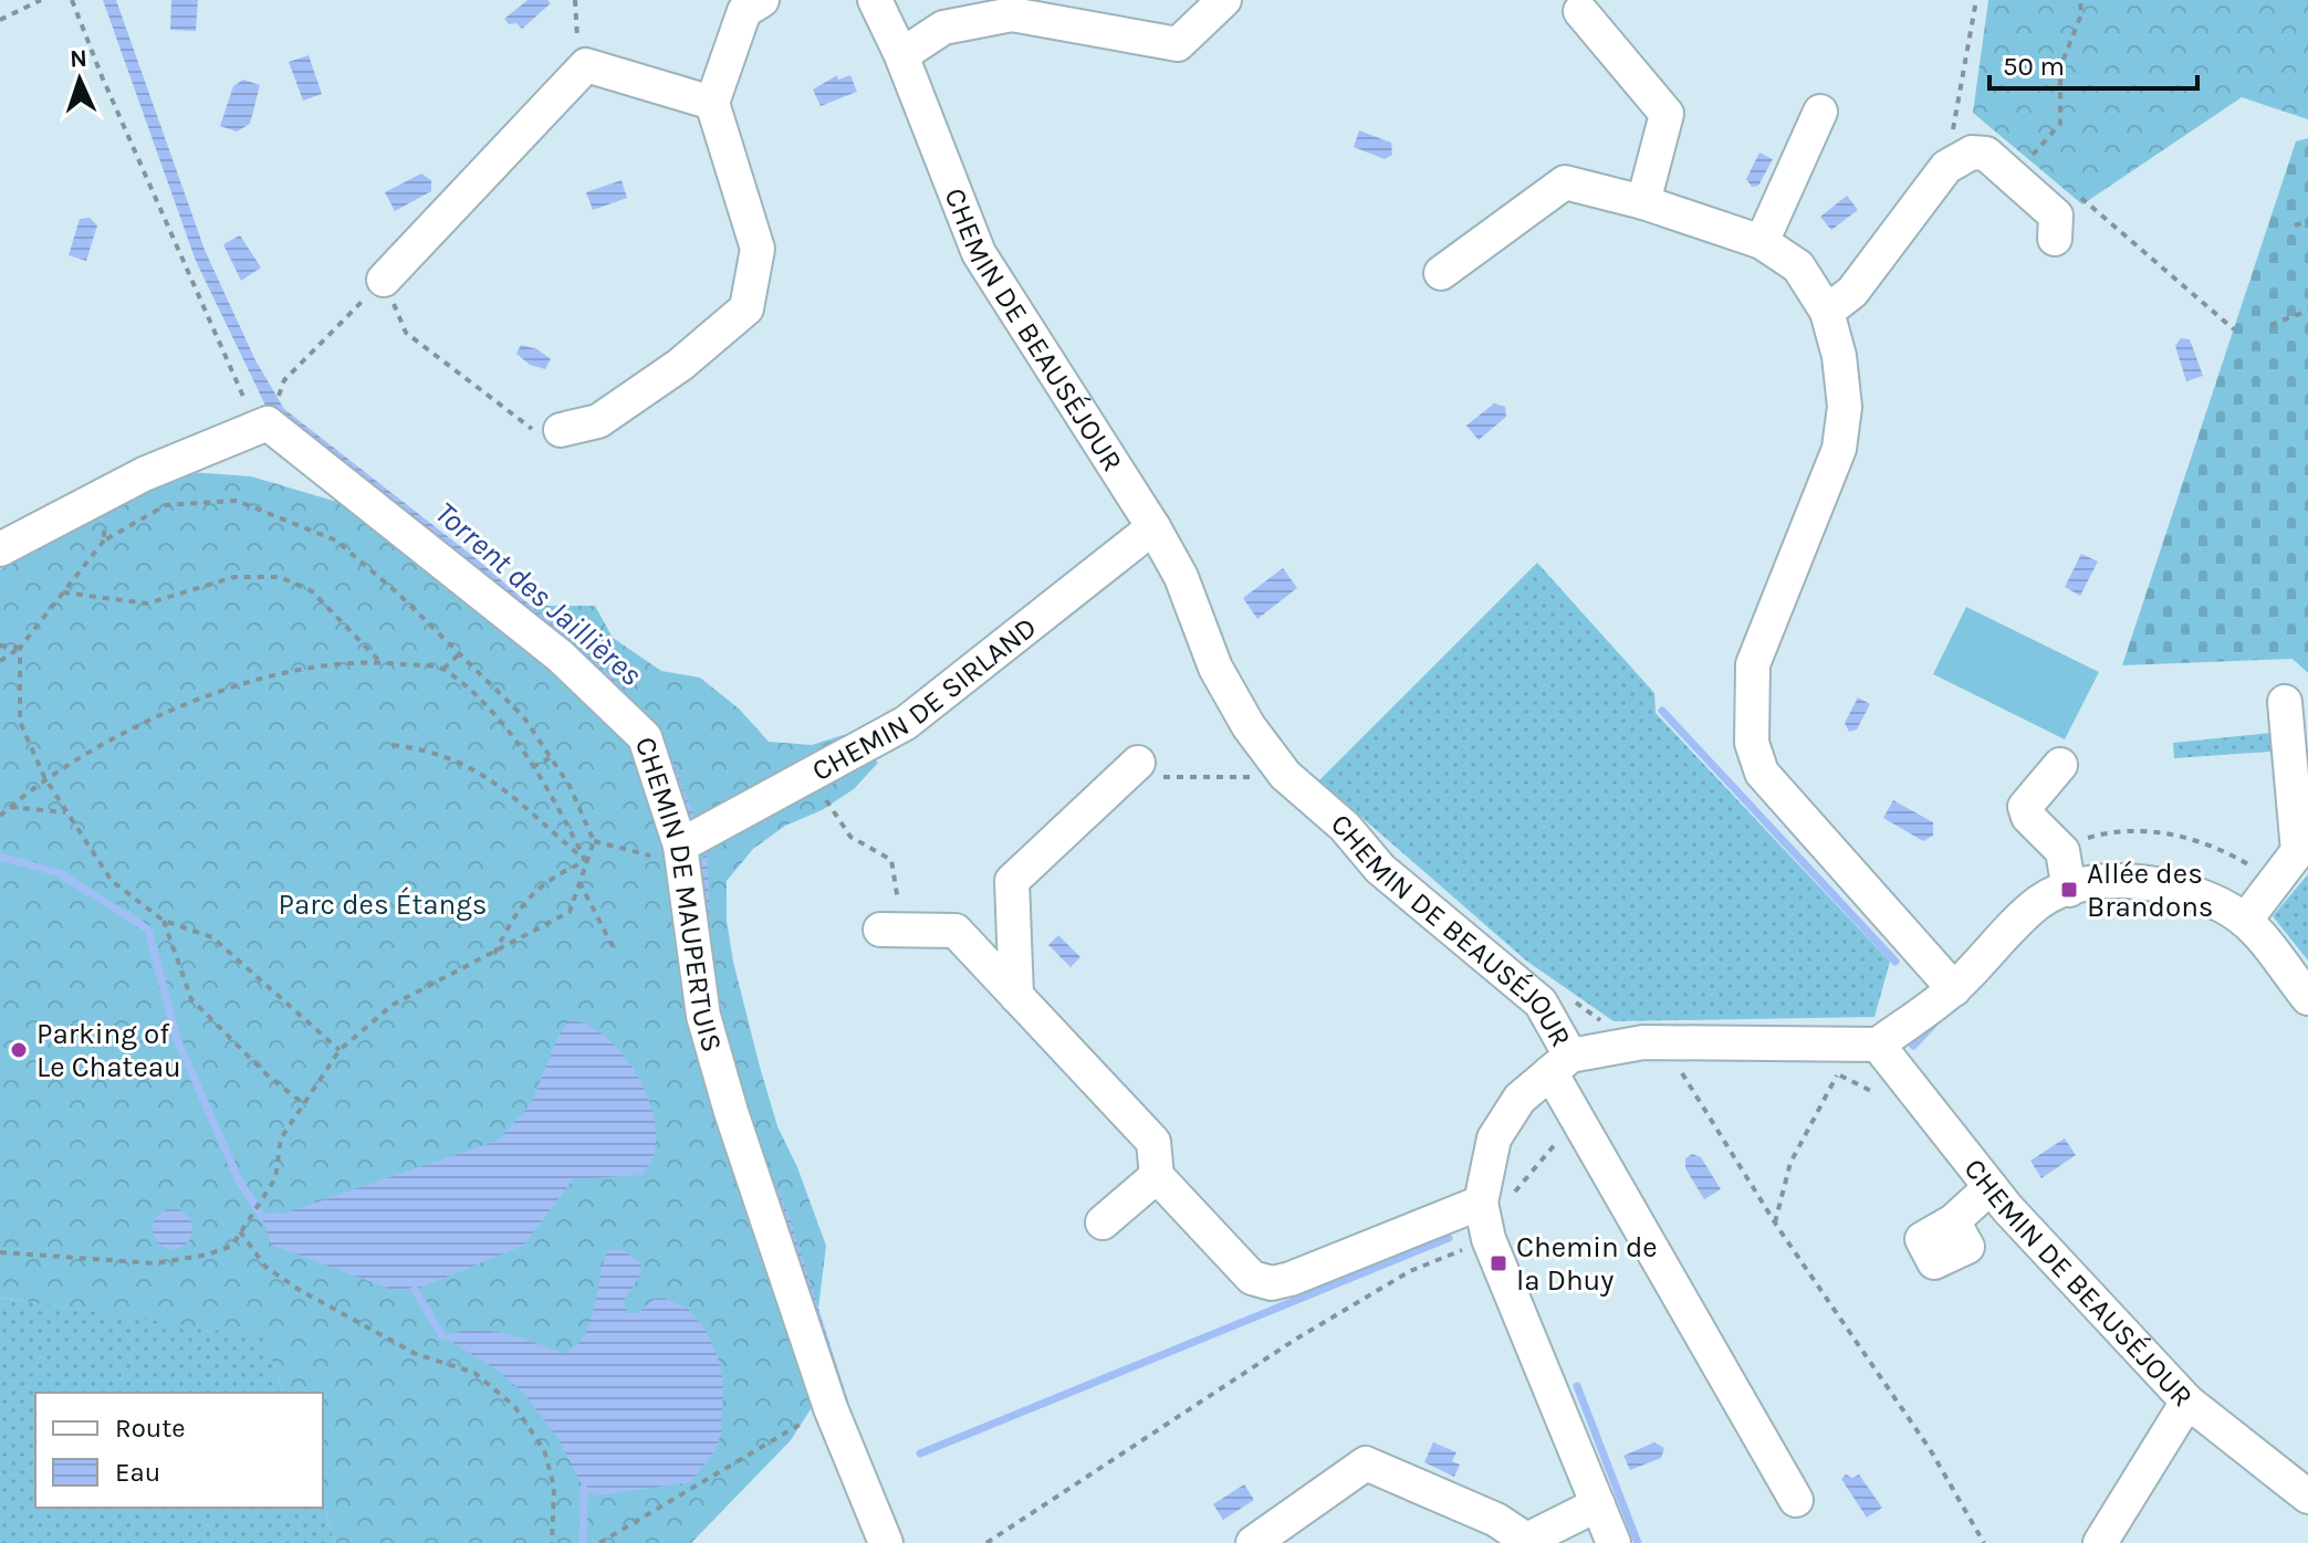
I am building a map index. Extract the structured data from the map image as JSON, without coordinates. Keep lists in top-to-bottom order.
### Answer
{
  "streets": {
    "street": ["CHEMIN DE BEAUSÉJOUR", "CHEMIN DE SIRLAND", "CHEMIN DE MAUPERTUIS"]
  },
  "crossings": [
    ["CHEMIN DE BEAUSÉJOUR", "CHEMIN DE SIRLAND"],
    ["CHEMIN DE SIRLAND", "CHEMIN DE MAUPERTUIS"]
  ],
  "water": ["Torrent des Jaillières"],
  "parks": ["Parc des Étangs"],
  "places": {
    "transit": ["Allée des Brandons", "Chemin de la Dhuy"],
    "other": ["Parking of Le Chateau"]
  },
  "legend": ["Route", "Eau"],
  "scale_bar": "50 m",
  "north": "top"
}
